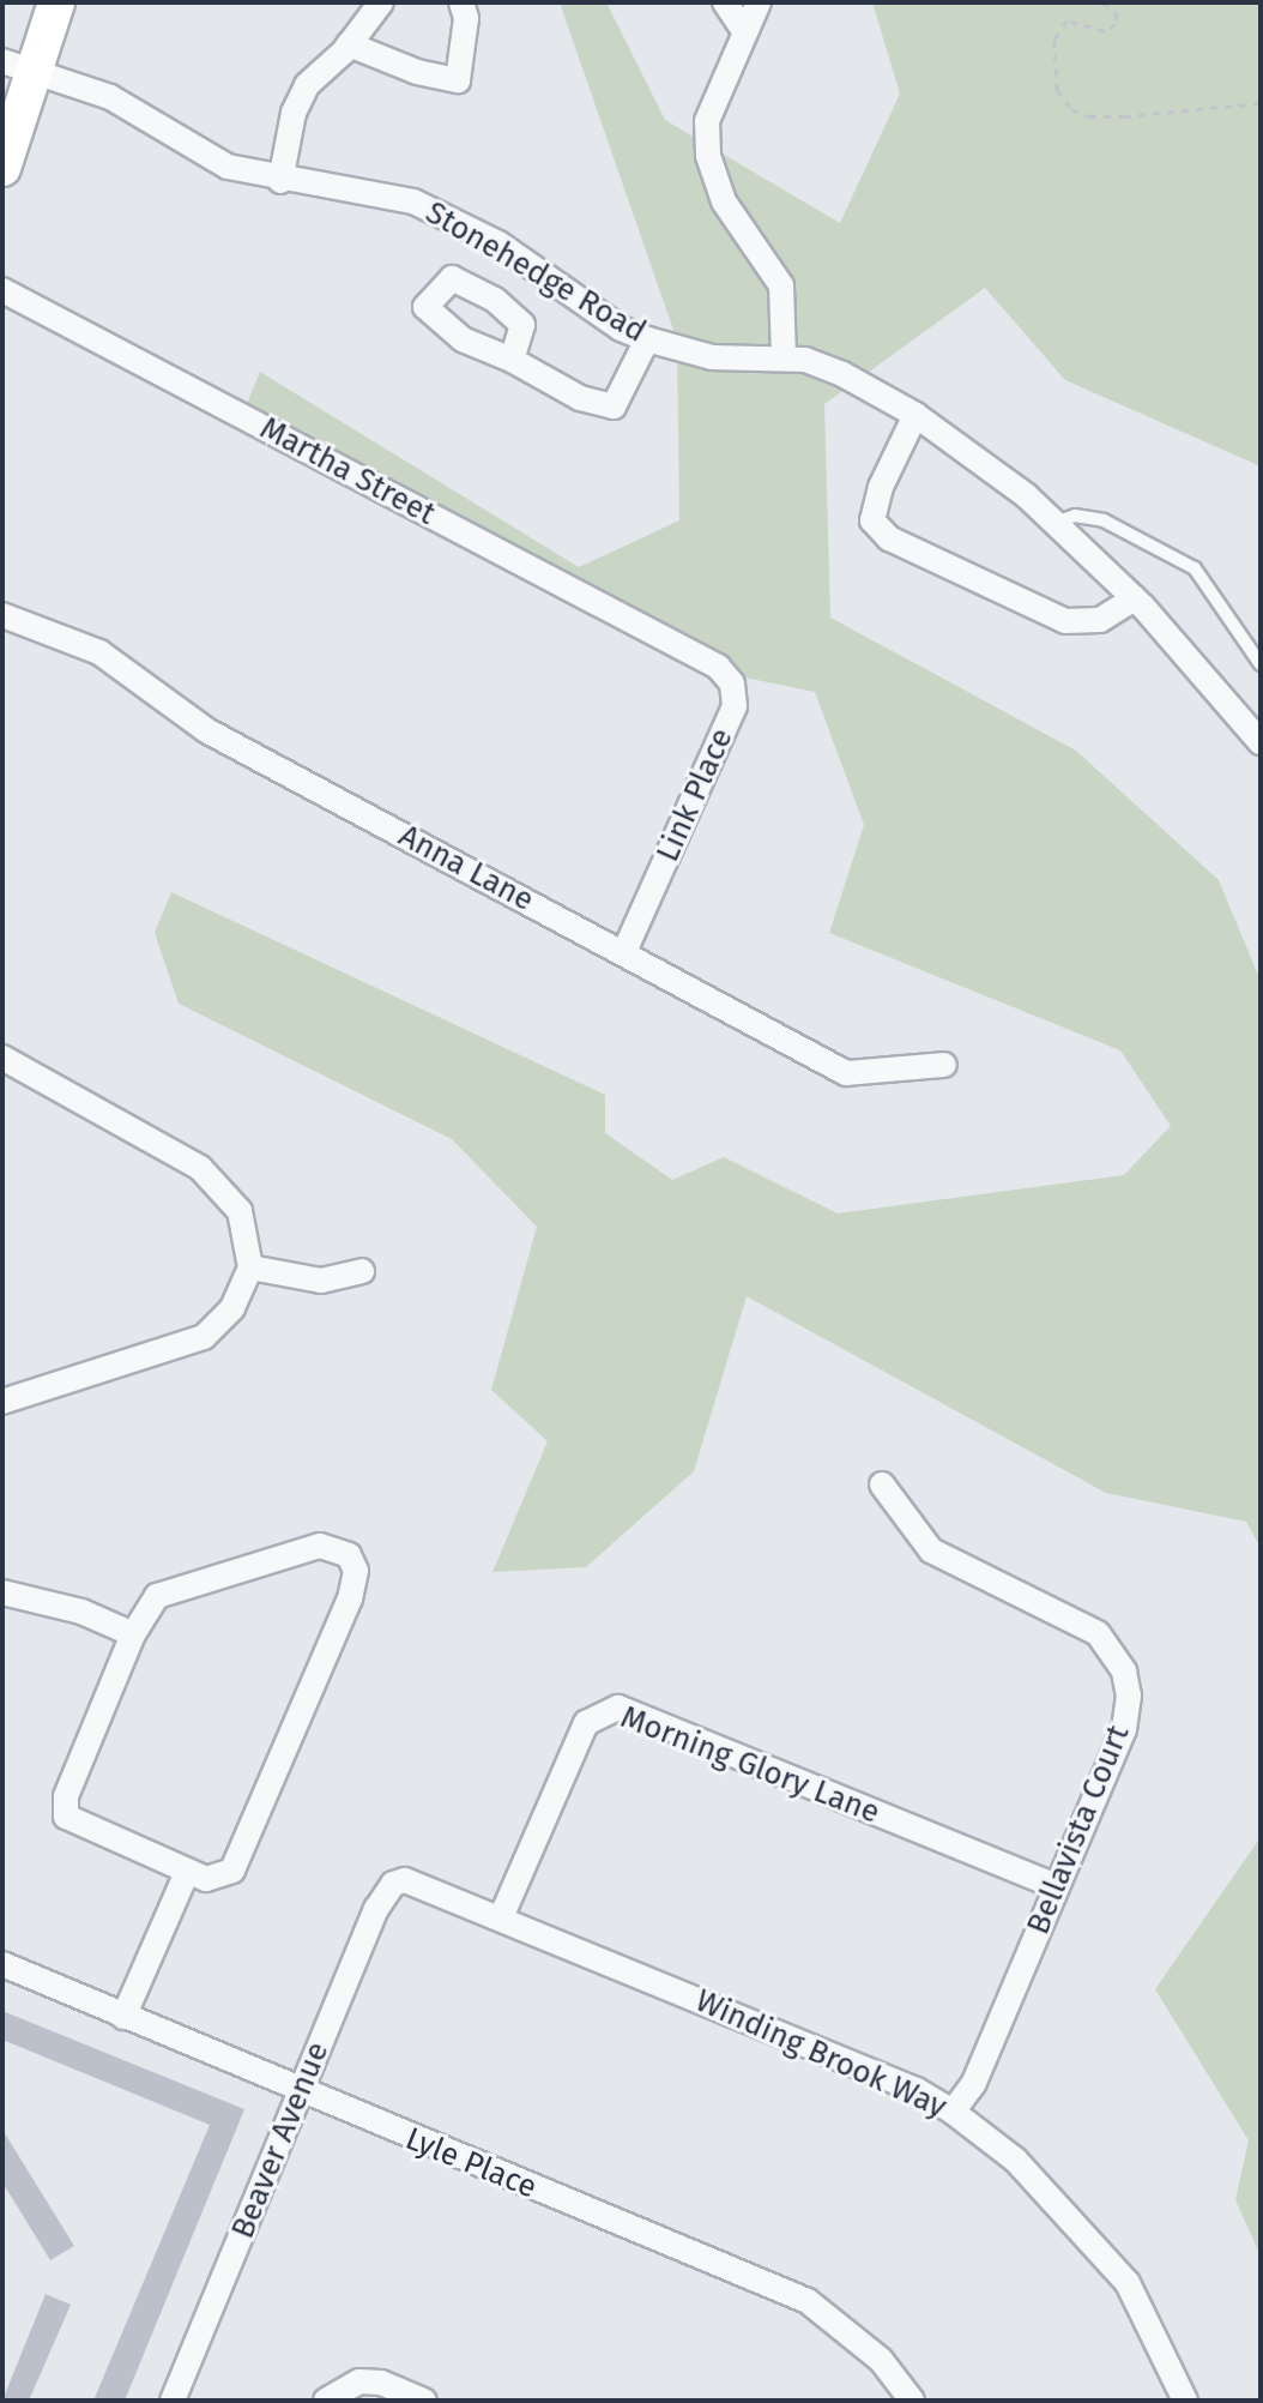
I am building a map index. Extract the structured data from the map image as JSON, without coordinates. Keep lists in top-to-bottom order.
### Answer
{
  "streets": {
    "street": [
      "Stonehedge Road",
      "Martha Street",
      "Link Place",
      "Anna Lane",
      "Morning Glory Lane",
      "Bellavista Court",
      "Winding Brook Way",
      "Beaver Avenue",
      "Lyle Place"
    ]
  },
  "crossings": [
    ["Martha Street", "Link Place"],
    ["Link Place", "Anna Lane"],
    ["Morning Glory Lane", "Bellavista Court"],
    ["Morning Glory Lane", "Winding Brook Way"],
    ["Bellavista Court", "Winding Brook Way"],
    ["Winding Brook Way", "Beaver Avenue"],
    ["Beaver Avenue", "Lyle Place"]
  ]
}
